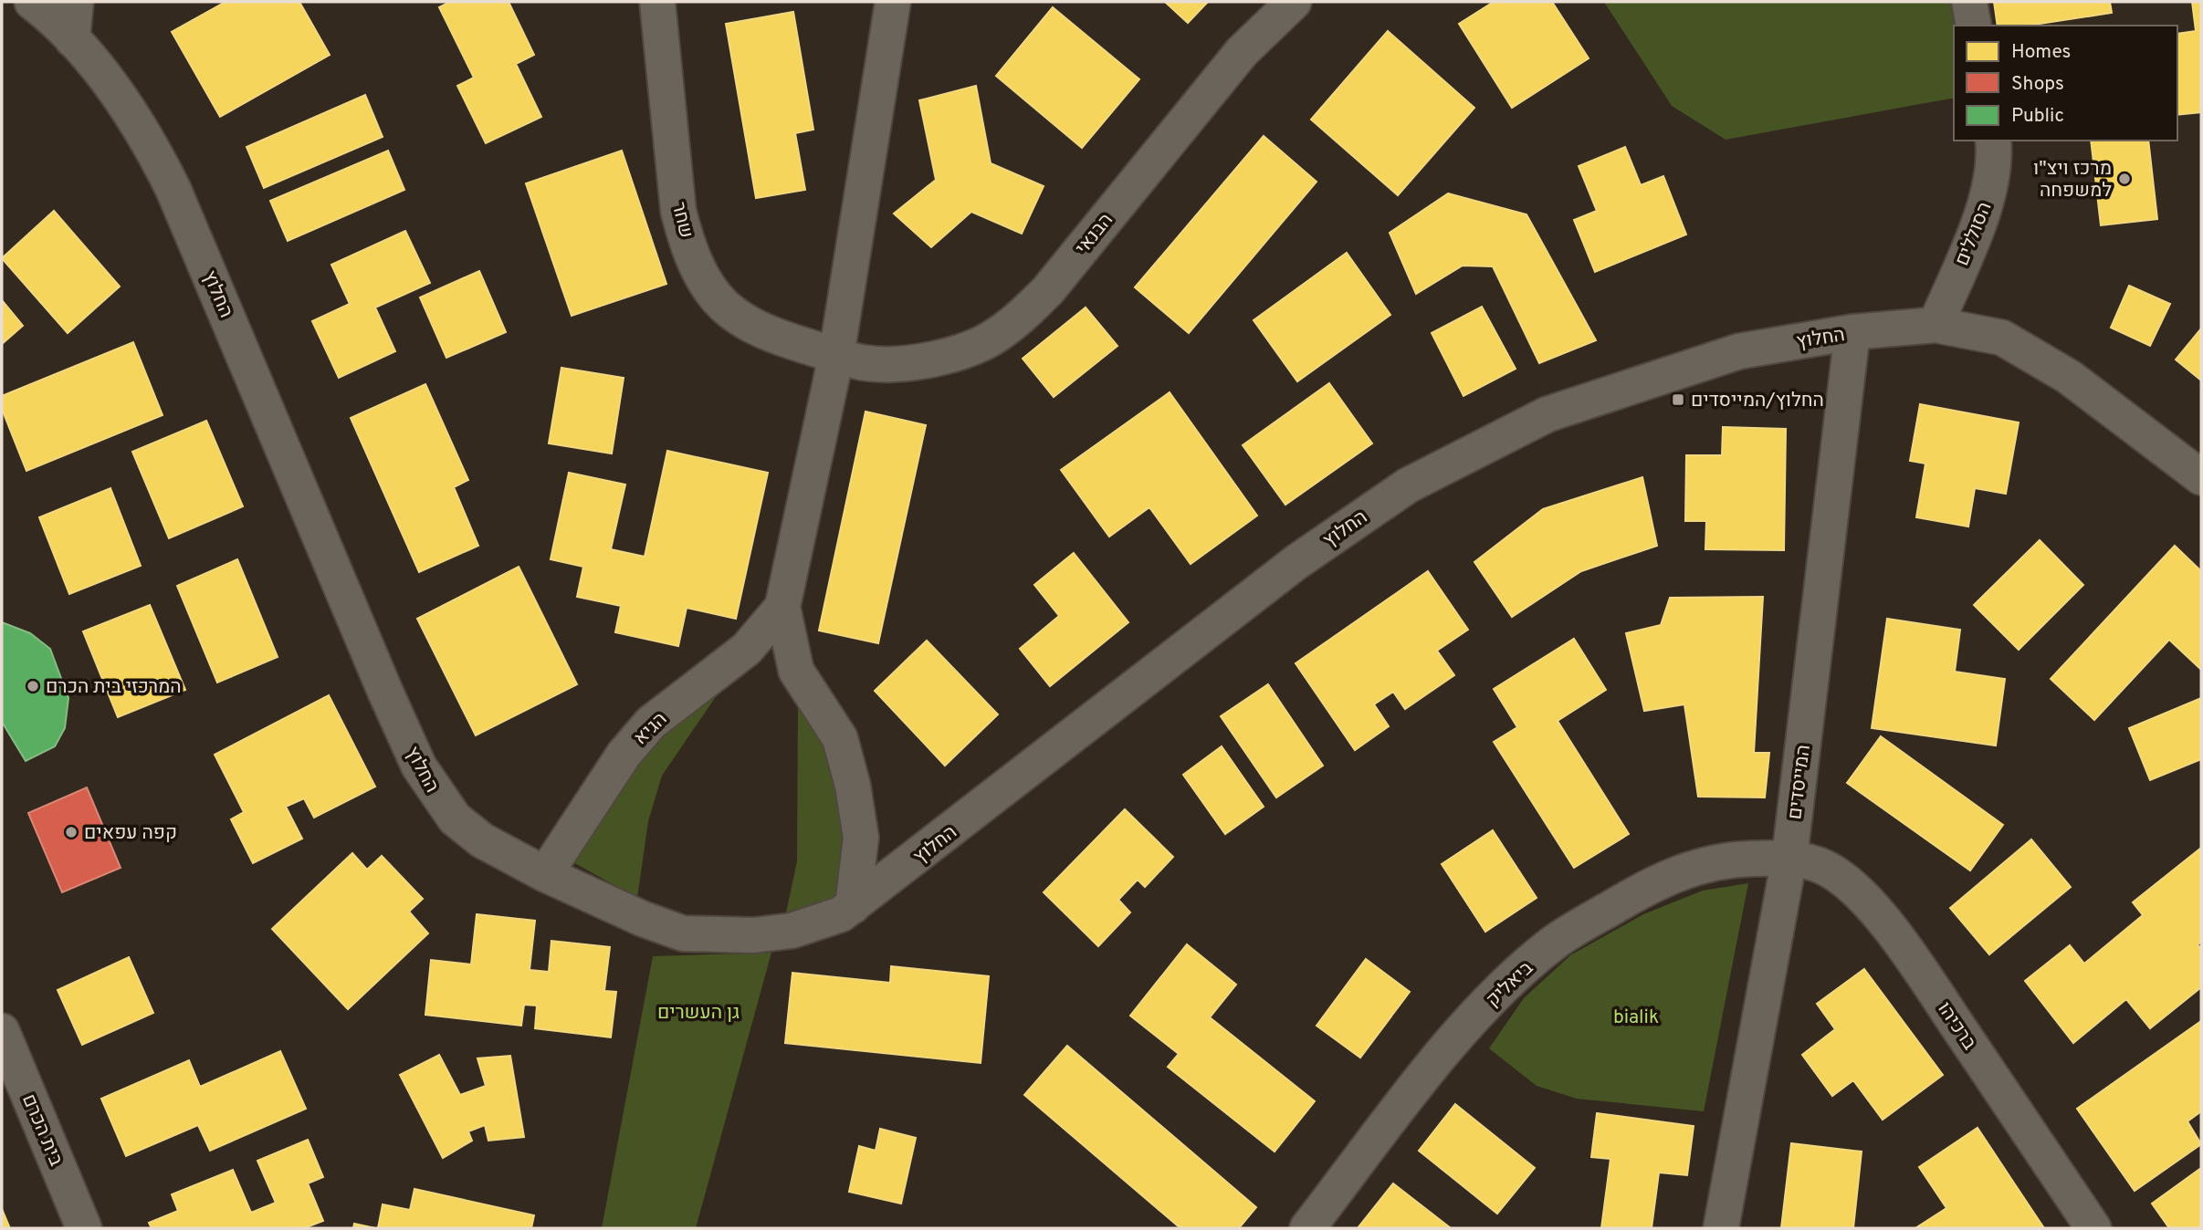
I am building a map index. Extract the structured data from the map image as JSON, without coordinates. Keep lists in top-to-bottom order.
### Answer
{
  "streets": {
    "street": [
      "שחר",
      "הבנאי",
      "הסוללים",
      "החלוץ",
      "הגיא",
      "המייסדים",
      "ביאליק",
      "ברכיהו",
      "בית הכרם"
    ]
  },
  "crossings": [
    ["שחר", "הבנאי"],
    ["שחר", "הגיא"],
    ["הבנאי", "הגיא"],
    ["הסוללים", "החלוץ"],
    ["החלוץ", "הגיא"],
    ["החלוץ", "המייסדים"],
    ["המייסדים", "ביאליק"],
    ["המייסדים", "ברכיהו"],
    ["ביאליק", "ברכיהו"]
  ],
  "parks": ["גן העשרים", "bialik"],
  "places": {
    "other": ["מרכז ויצ\"ו למשפחה", "המרכזי בית הכרם", "קפה עפאים"],
    "transit": ["החלוץ/המייסדים"]
  },
  "legend": ["Homes", "Shops", "Public"]
}
